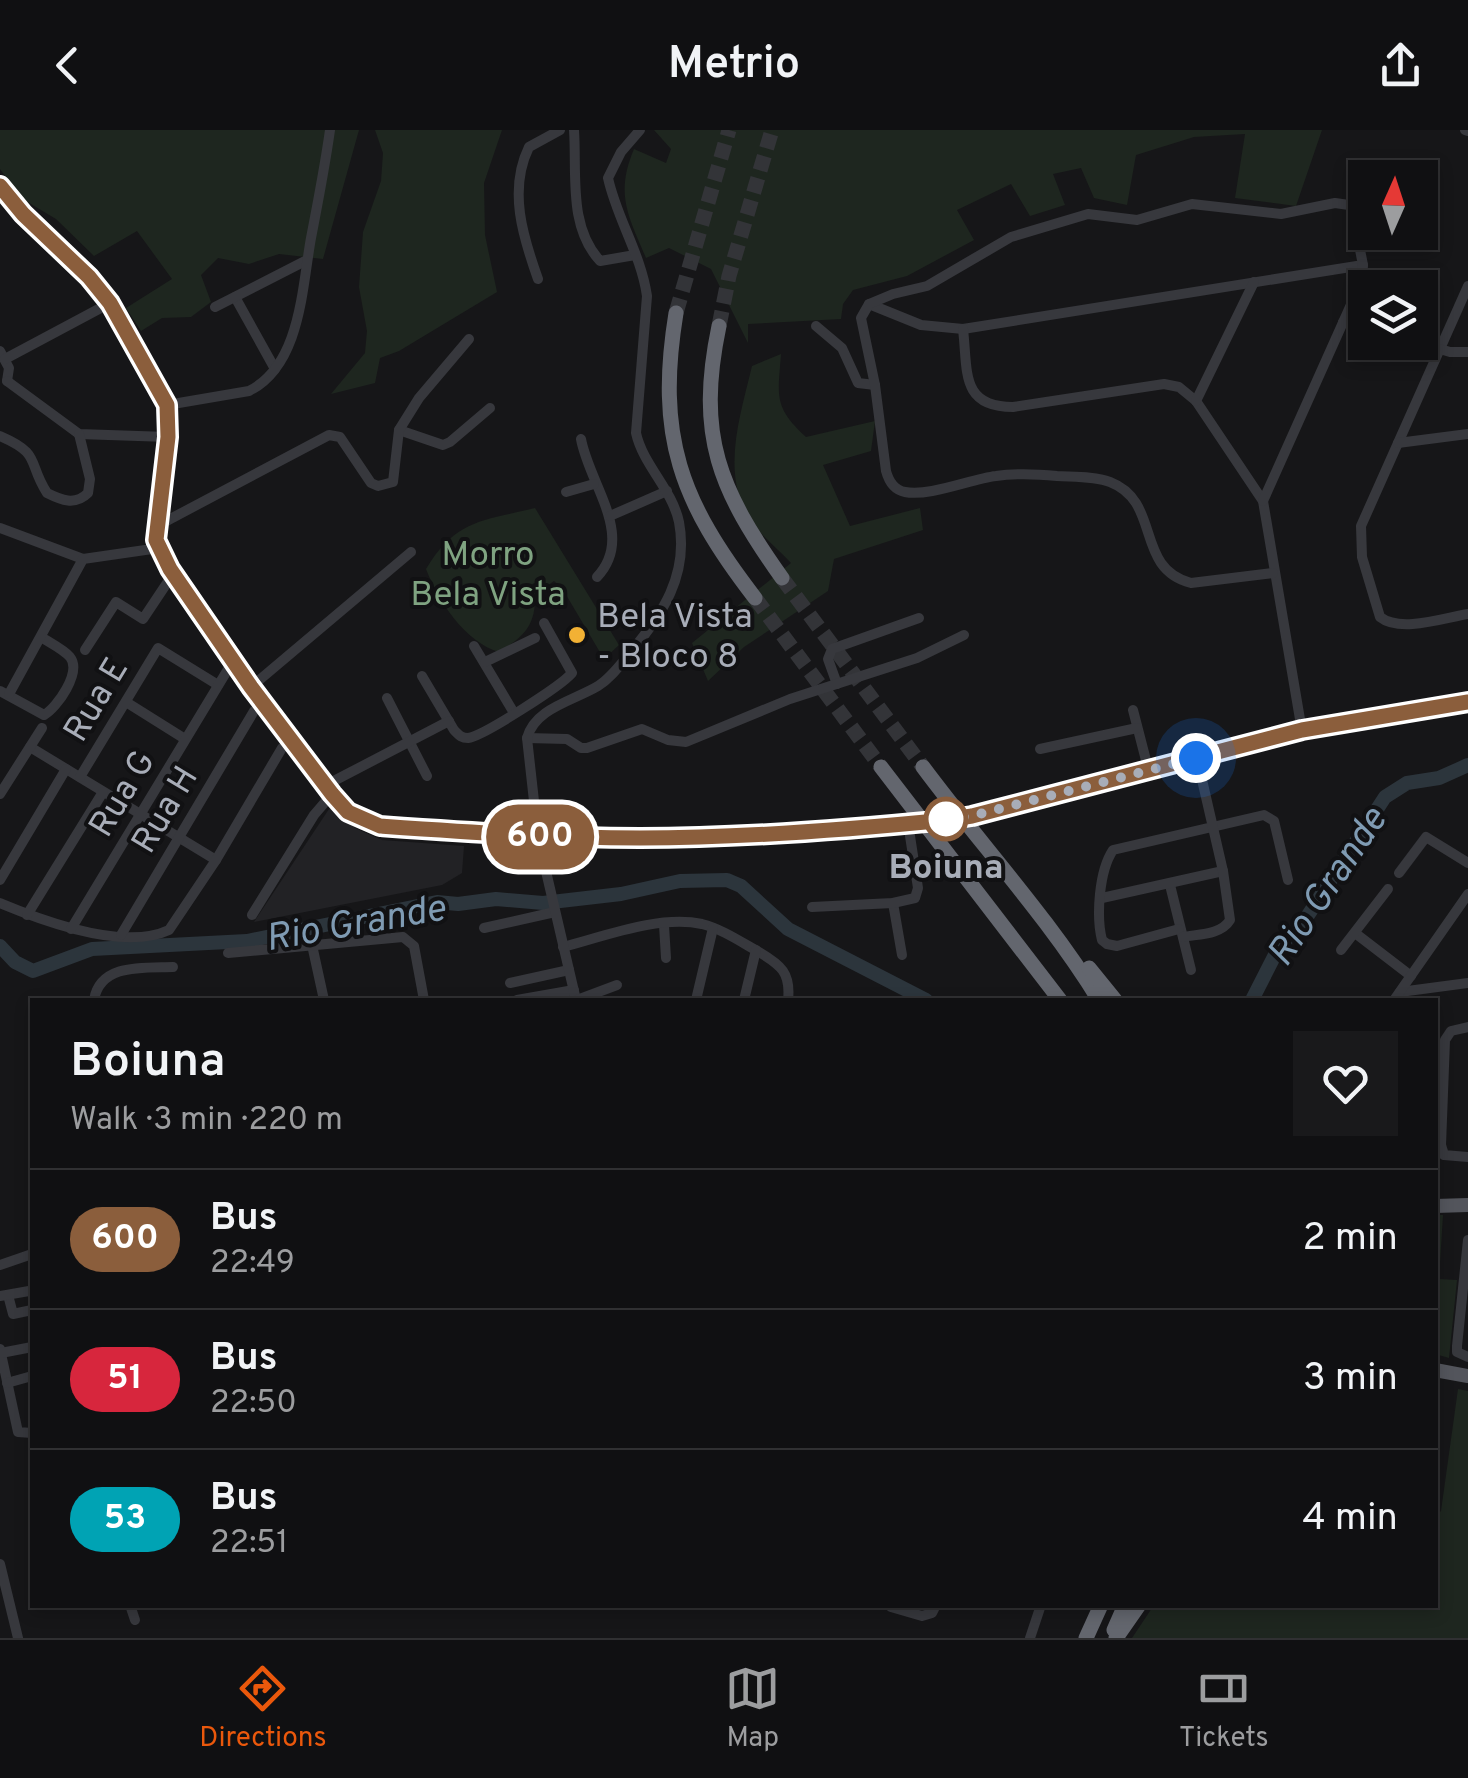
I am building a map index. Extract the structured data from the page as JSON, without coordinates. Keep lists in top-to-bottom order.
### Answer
{
  "streets": {
    "street": ["Rua E", "Rua G", "Rua H"]
  },
  "crossings": [
    ["Rua E", "Rua G"]
  ],
  "water": ["Rio Grande"],
  "parks": ["Morro Bela Vista"],
  "places": ["Bela Vista - Bloco 8", "Boiuna"],
  "lines": ["bus line 600"],
  "north": "top",
  "page": {
    "header": "Metrio",
    "on_map": "600",
    "heading": ["Boiuna", "Walk · 3 min · 220 m"],
    "list": [
      {
        "mark": "600",
        "name": "Bus",
        "note": "22:49",
        "value": "2 min"
      },
      {
        "mark": "51",
        "name": "Bus",
        "note": "22:50",
        "value": "3 min"
      },
      {
        "mark": "53",
        "name": "Bus",
        "note": "22:51",
        "value": "4 min"
      }
    ],
    "tabs": ["Directions", "Map", "Tickets"]
  }
}
